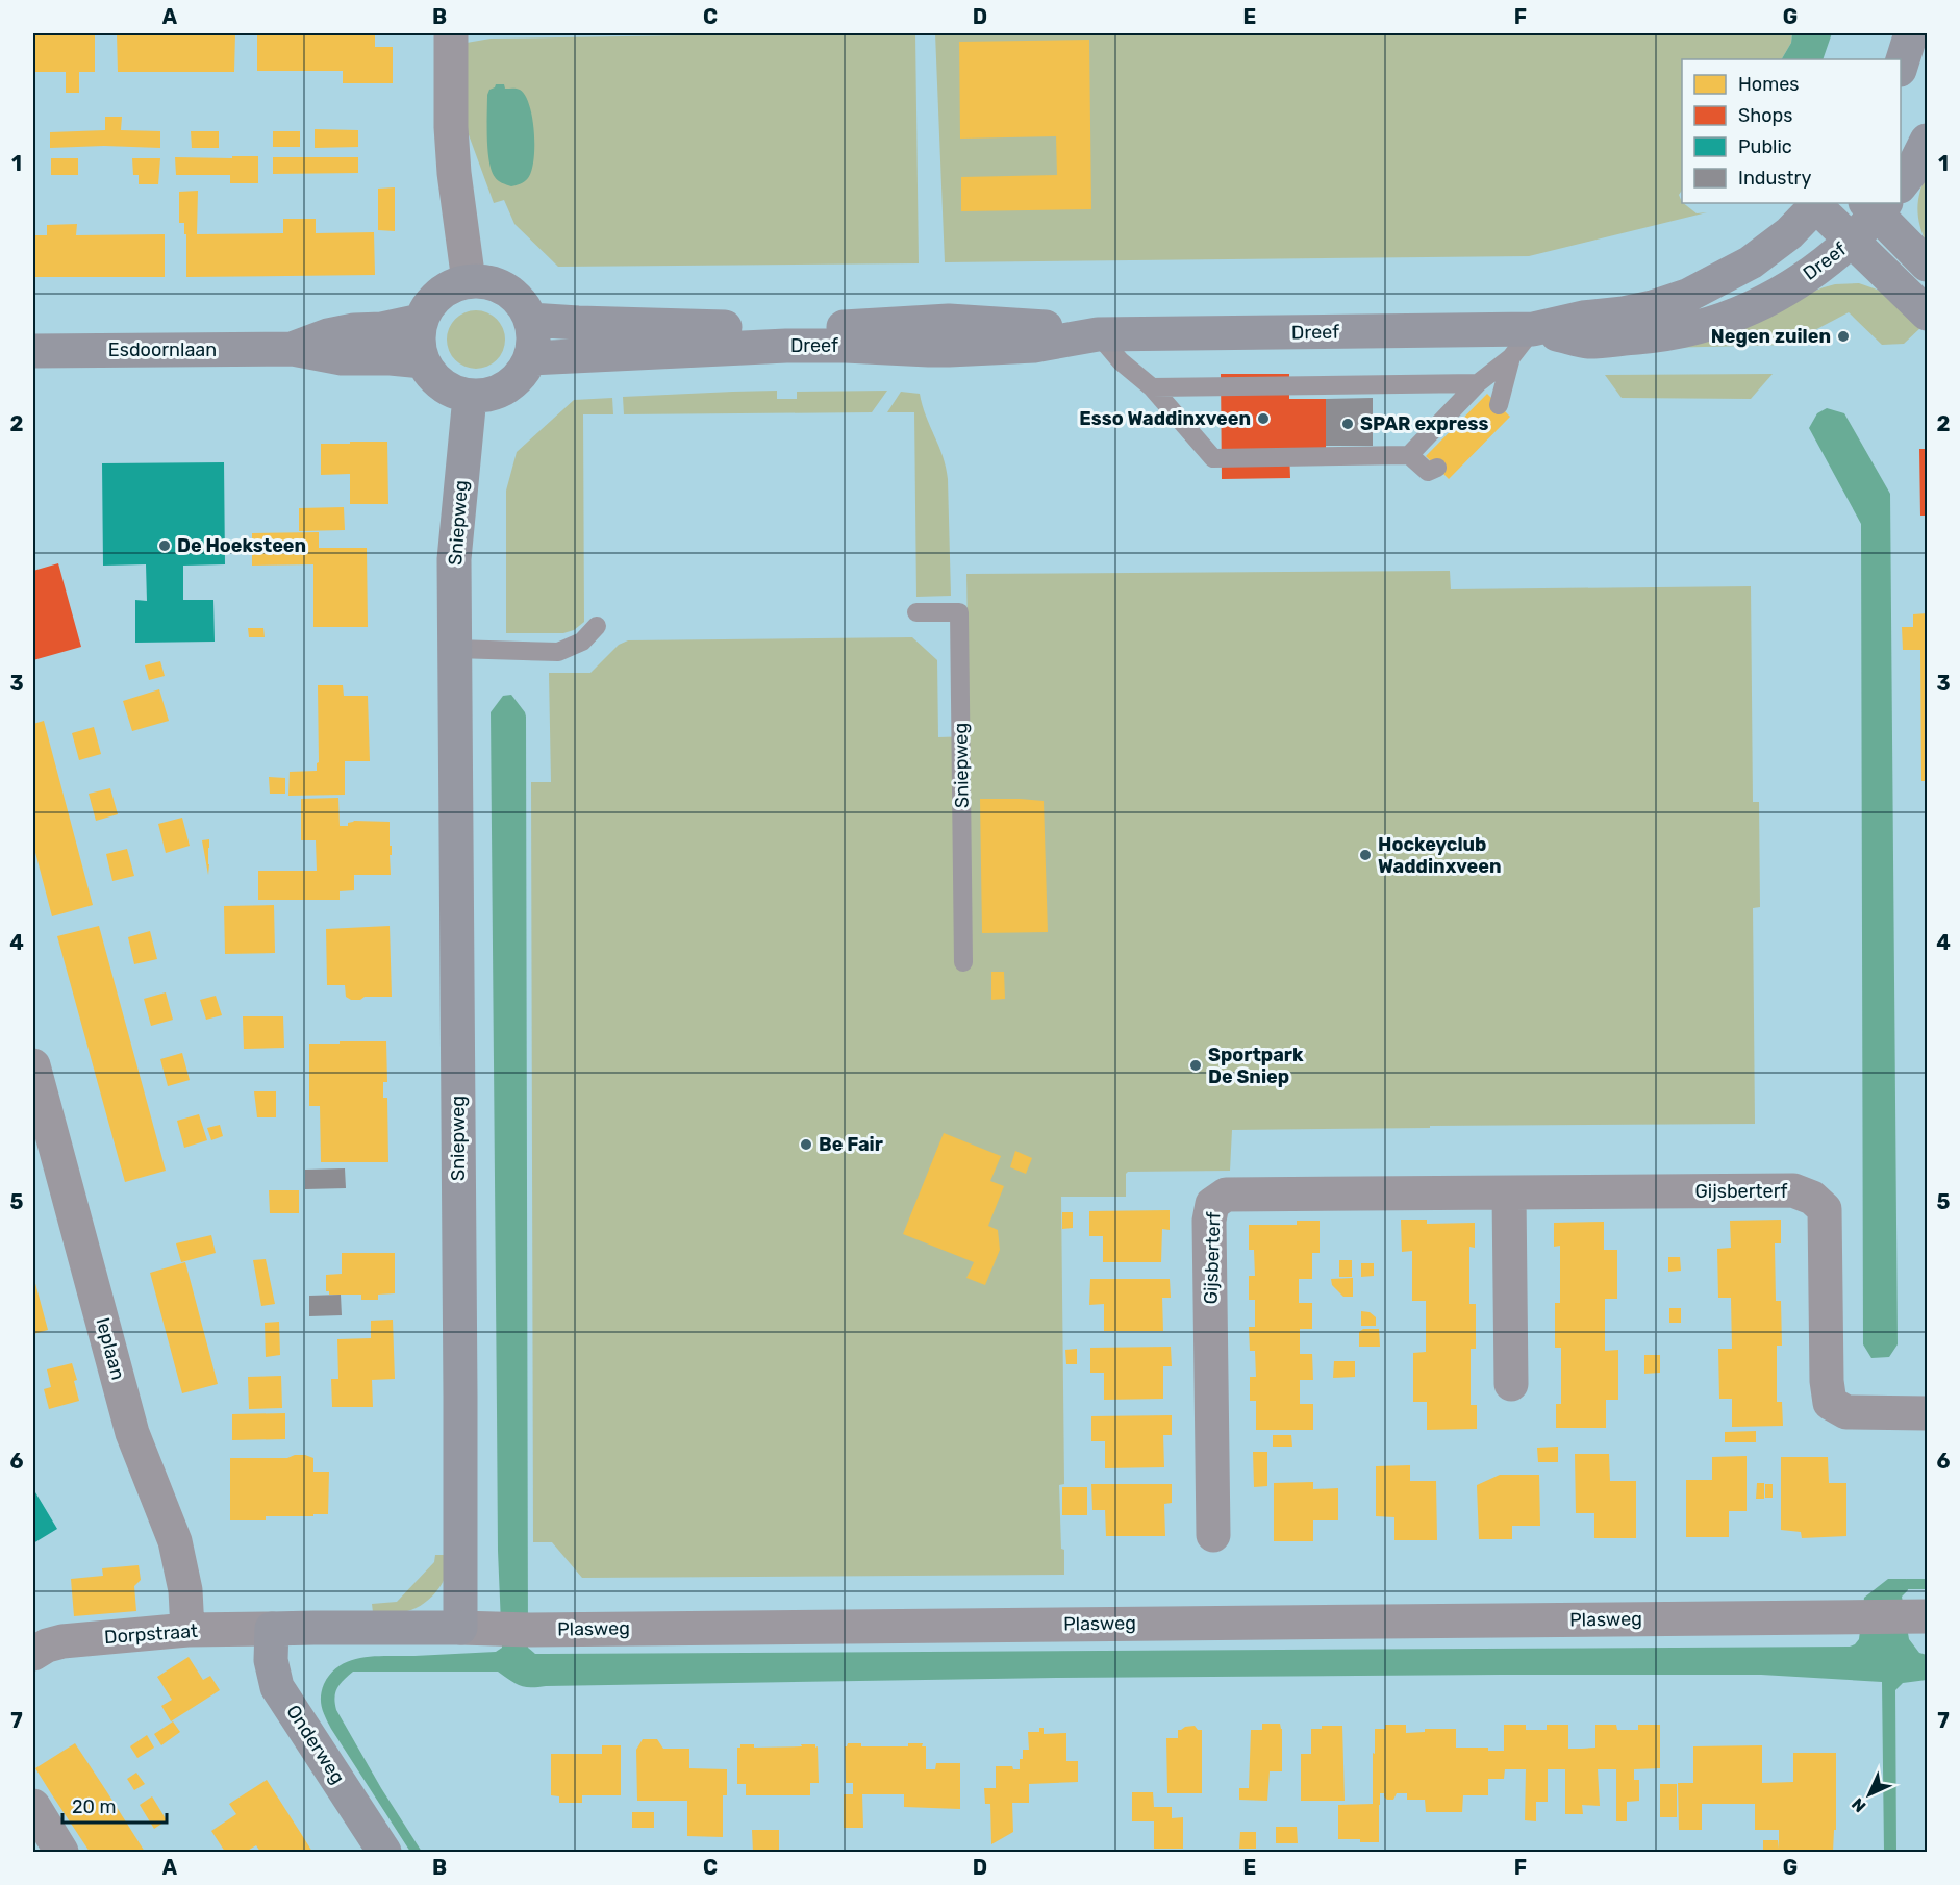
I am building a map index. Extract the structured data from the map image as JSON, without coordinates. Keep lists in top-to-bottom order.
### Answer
{
  "streets": {
    "main road": [
      "Dreef",
      "Esdoornlaan",
      "Sniepweg",
      "Plasweg",
      "Onderweg"
    ],
    "street": ["Gijsberterf", "Ieplaan", "Dorpstraat"]
  },
  "crossings": [
    ["Dreef", "Esdoornlaan"],
    ["Dreef", "Sniepweg"],
    ["Esdoornlaan", "Sniepweg"],
    ["Sniepweg", "Plasweg"],
    ["Ieplaan", "Dorpstraat"],
    ["Plasweg", "Dorpstraat"],
    ["Plasweg", "Onderweg"],
    ["Dorpstraat", "Onderweg"]
  ],
  "places": [
    "Negen zuilen",
    "Esso Waddinxveen",
    "SPAR express",
    "De Hoeksteen",
    "Hockeyclub Waddinxveen",
    "Sportpark De Sniep",
    "Be Fair"
  ],
  "legend": [
    "Homes",
    "Shops",
    "Public",
    "Industry"
  ],
  "scale_bar": "20 m",
  "north": "bottom left",
  "grid": {
    "columns": [
      "A",
      "B",
      "C",
      "D",
      "E",
      "F",
      "G"
    ],
    "rows": [
      "1",
      "2",
      "3",
      "4",
      "5",
      "6",
      "7"
    ]
  }
}
